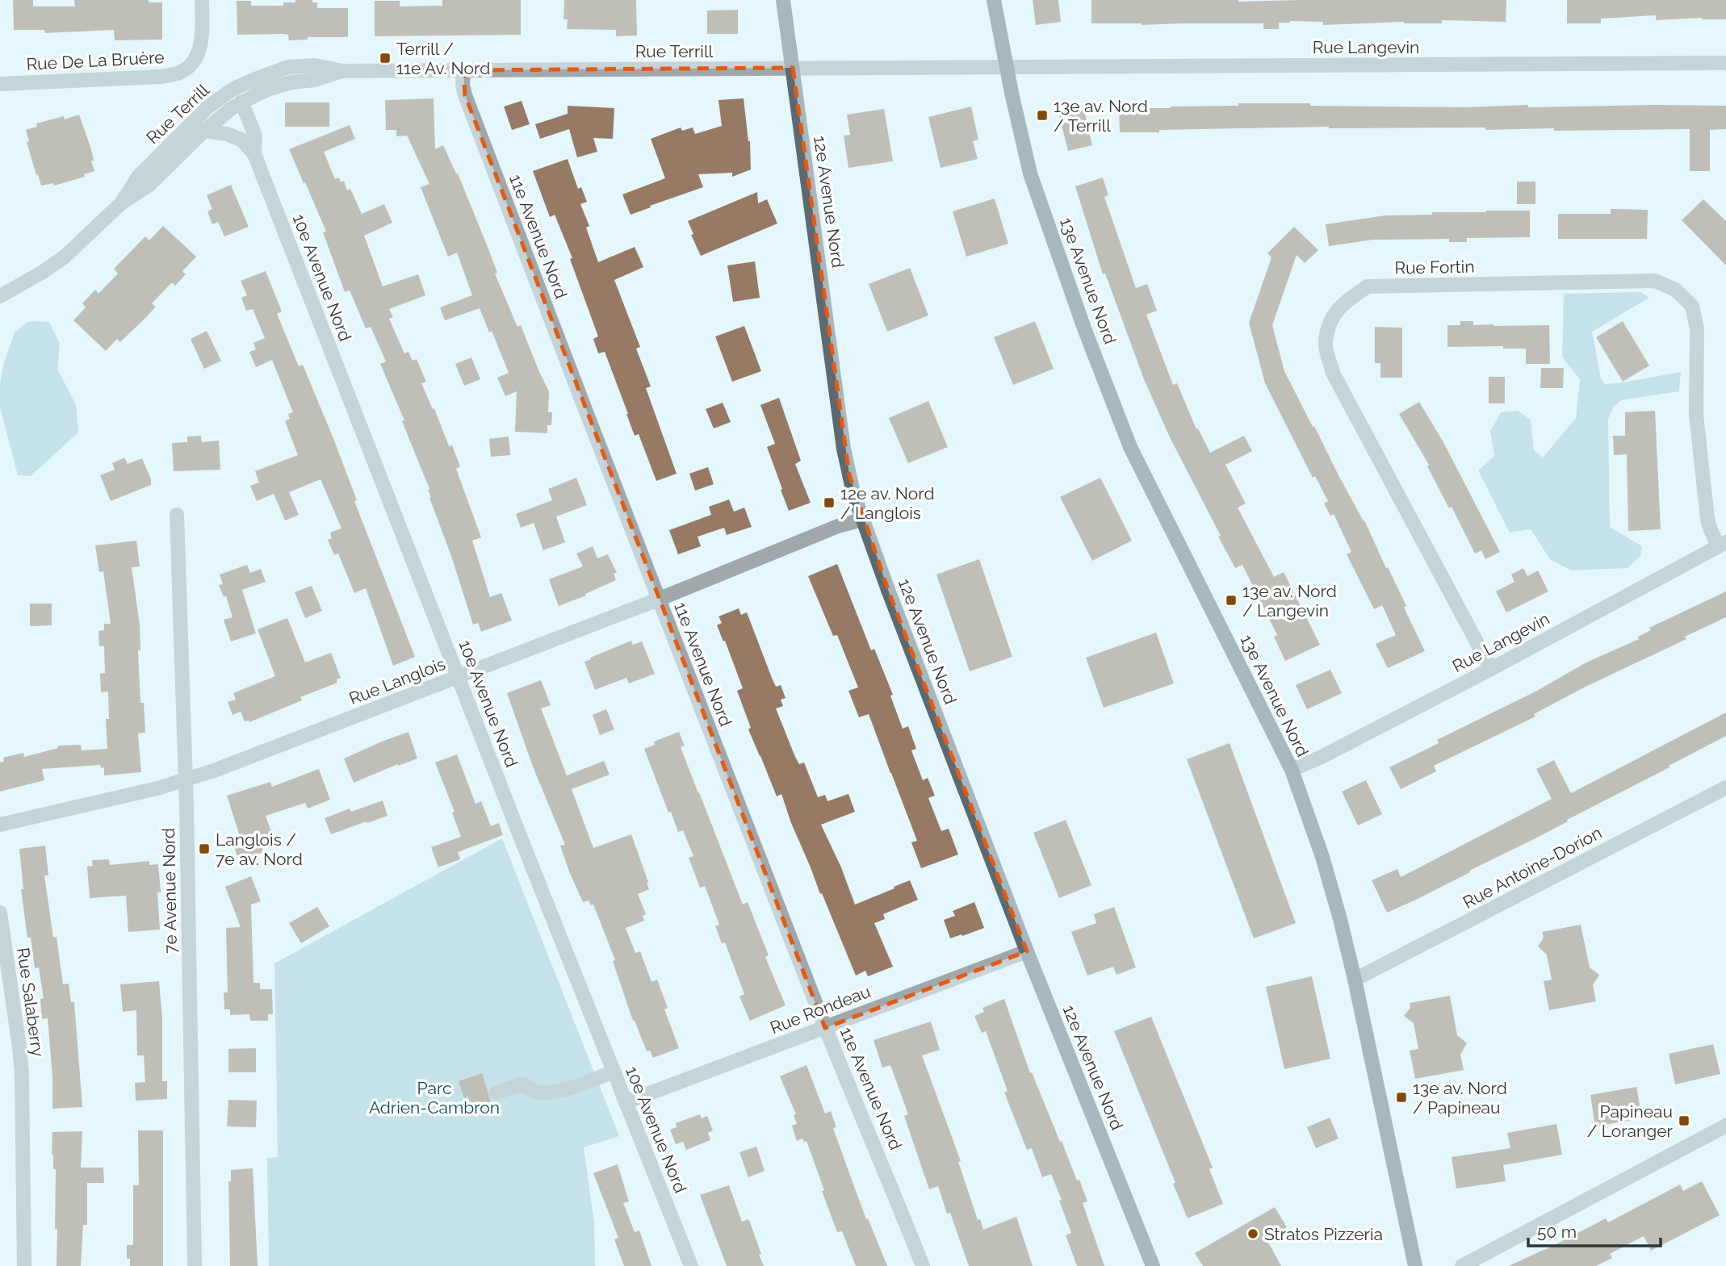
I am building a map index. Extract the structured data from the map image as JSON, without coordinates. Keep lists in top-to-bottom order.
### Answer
{
  "streets": {
    "main road": ["12e Avenue Nord", "13e Avenue Nord"],
    "street": [
      "Rue Langevin",
      "Rue Terrill",
      "Rue De La Bruère",
      "11e Avenue Nord",
      "Rue Fortin",
      "10e Avenue Nord",
      "Rue Langlois",
      "Rue Antoine-Dorion",
      "7e Avenue Nord",
      "Rue Salaberry",
      "Rue Rondeau"
    ]
  },
  "crossings": [
    ["Rue Langevin", "Rue Terrill"],
    ["Rue Langevin", "Rue Fortin"],
    ["Rue Langevin", "13e Avenue Nord"],
    ["Rue Terrill", "12e Avenue Nord"],
    ["Rue Terrill", "11e Avenue Nord"],
    ["Rue Terrill", "10e Avenue Nord"],
    ["Rue Terrill", "13e Avenue Nord"],
    ["12e Avenue Nord", "Rue Langlois"],
    ["12e Avenue Nord", "Rue Rondeau"],
    ["11e Avenue Nord", "Rue Langlois"],
    ["11e Avenue Nord", "Rue Rondeau"],
    ["10e Avenue Nord", "Rue Langlois"],
    ["10e Avenue Nord", "Rue Rondeau"],
    ["13e Avenue Nord", "Rue Antoine-Dorion"],
    ["Rue Langlois", "7e Avenue Nord"]
  ],
  "parks": ["Parc Adrien-Cambron"],
  "places": {
    "transit": [
      "Terrill / 11e Av. Nord",
      "13e av. Nord / Terrill",
      "12e av. Nord / Langlois",
      "13e av. Nord / Langevin",
      "Langlois / 7e av. Nord",
      "13e av. Nord / Papineau",
      "Papineau / Loranger"
    ],
    "other": ["Stratos Pizzeria"]
  },
  "scale_bar": "50 m"
}
